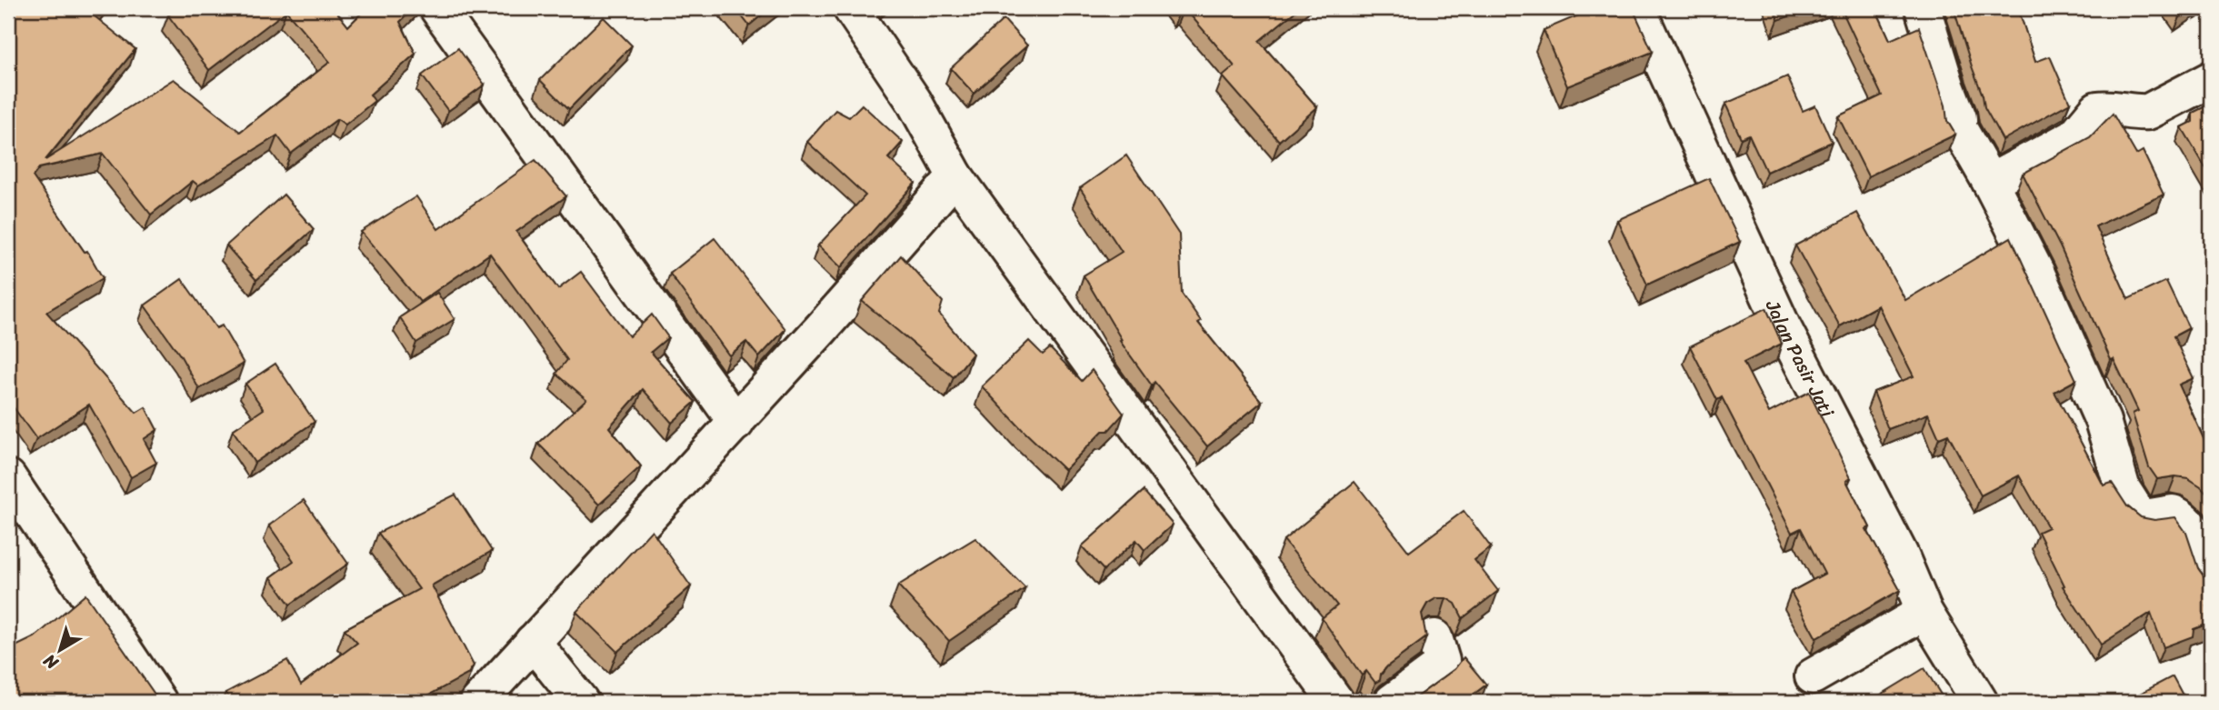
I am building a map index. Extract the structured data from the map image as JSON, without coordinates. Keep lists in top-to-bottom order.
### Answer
{
  "streets": {
    "street": ["Jalan Pasir Jati"]
  },
  "north": "bottom left"
}
